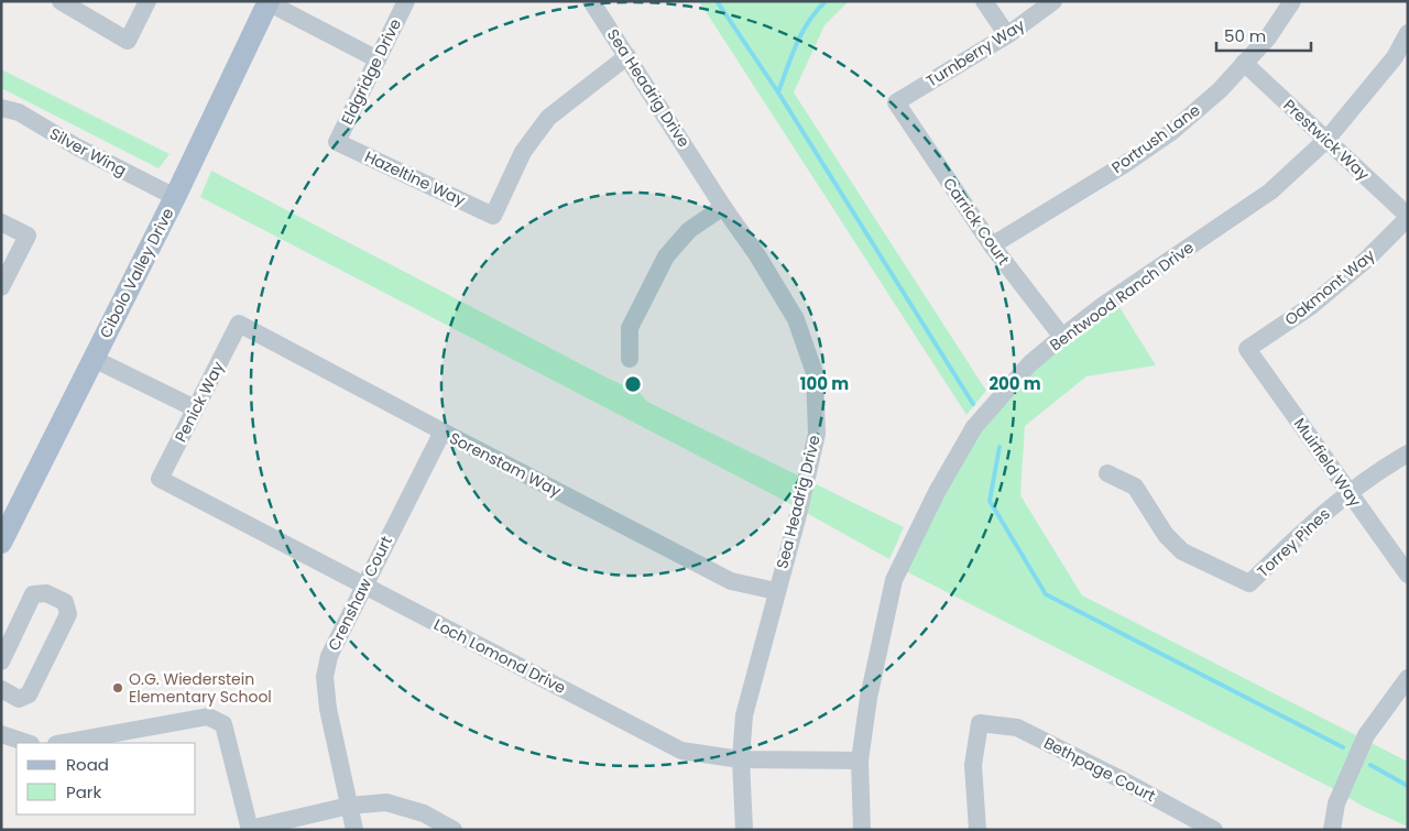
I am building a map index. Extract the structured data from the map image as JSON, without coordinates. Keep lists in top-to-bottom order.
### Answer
{
  "streets": {
    "main road": ["Cibolo Valley Drive"],
    "street": [
      "Turnberry Way",
      "Eldgridge Drive",
      "Sea Headrig Drive",
      "Portrush Lane",
      "Prestwick Way",
      "Silver Wing",
      "Hazeltine Way",
      "Carrick Court",
      "Oakmont Way",
      "Bentwood Ranch Drive",
      "Penick Way",
      "Muirfield Way",
      "Sorenstam Way",
      "Torrey Pines",
      "Crenshaw Court",
      "Loch Lomond Drive",
      "Bethpage Court"
    ]
  },
  "crossings": [
    ["Turnberry Way", "Carrick Court"],
    ["Eldgridge Drive", "Hazeltine Way"],
    ["Sea Headrig Drive", "Hazeltine Way"],
    ["Sea Headrig Drive", "Sorenstam Way"],
    ["Sea Headrig Drive", "Loch Lomond Drive"],
    ["Portrush Lane", "Prestwick Way"],
    ["Portrush Lane", "Carrick Court"],
    ["Prestwick Way", "Oakmont Way"],
    ["Prestwick Way", "Bentwood Ranch Drive"],
    ["Silver Wing", "Cibolo Valley Drive"],
    ["Carrick Court", "Bentwood Ranch Drive"],
    ["Oakmont Way", "Muirfield Way"],
    ["Bentwood Ranch Drive", "Loch Lomond Drive"],
    ["Penick Way", "Sorenstam Way"],
    ["Penick Way", "Loch Lomond Drive"],
    ["Muirfield Way", "Torrey Pines"],
    ["Sorenstam Way", "Crenshaw Court"],
    ["Crenshaw Court", "Loch Lomond Drive"]
  ],
  "places": ["O.G. Wiederstein Elementary School"],
  "legend": ["Road", "Park"],
  "scale_bar": "50 m",
  "rings": ["100 m", "200 m"]
}
